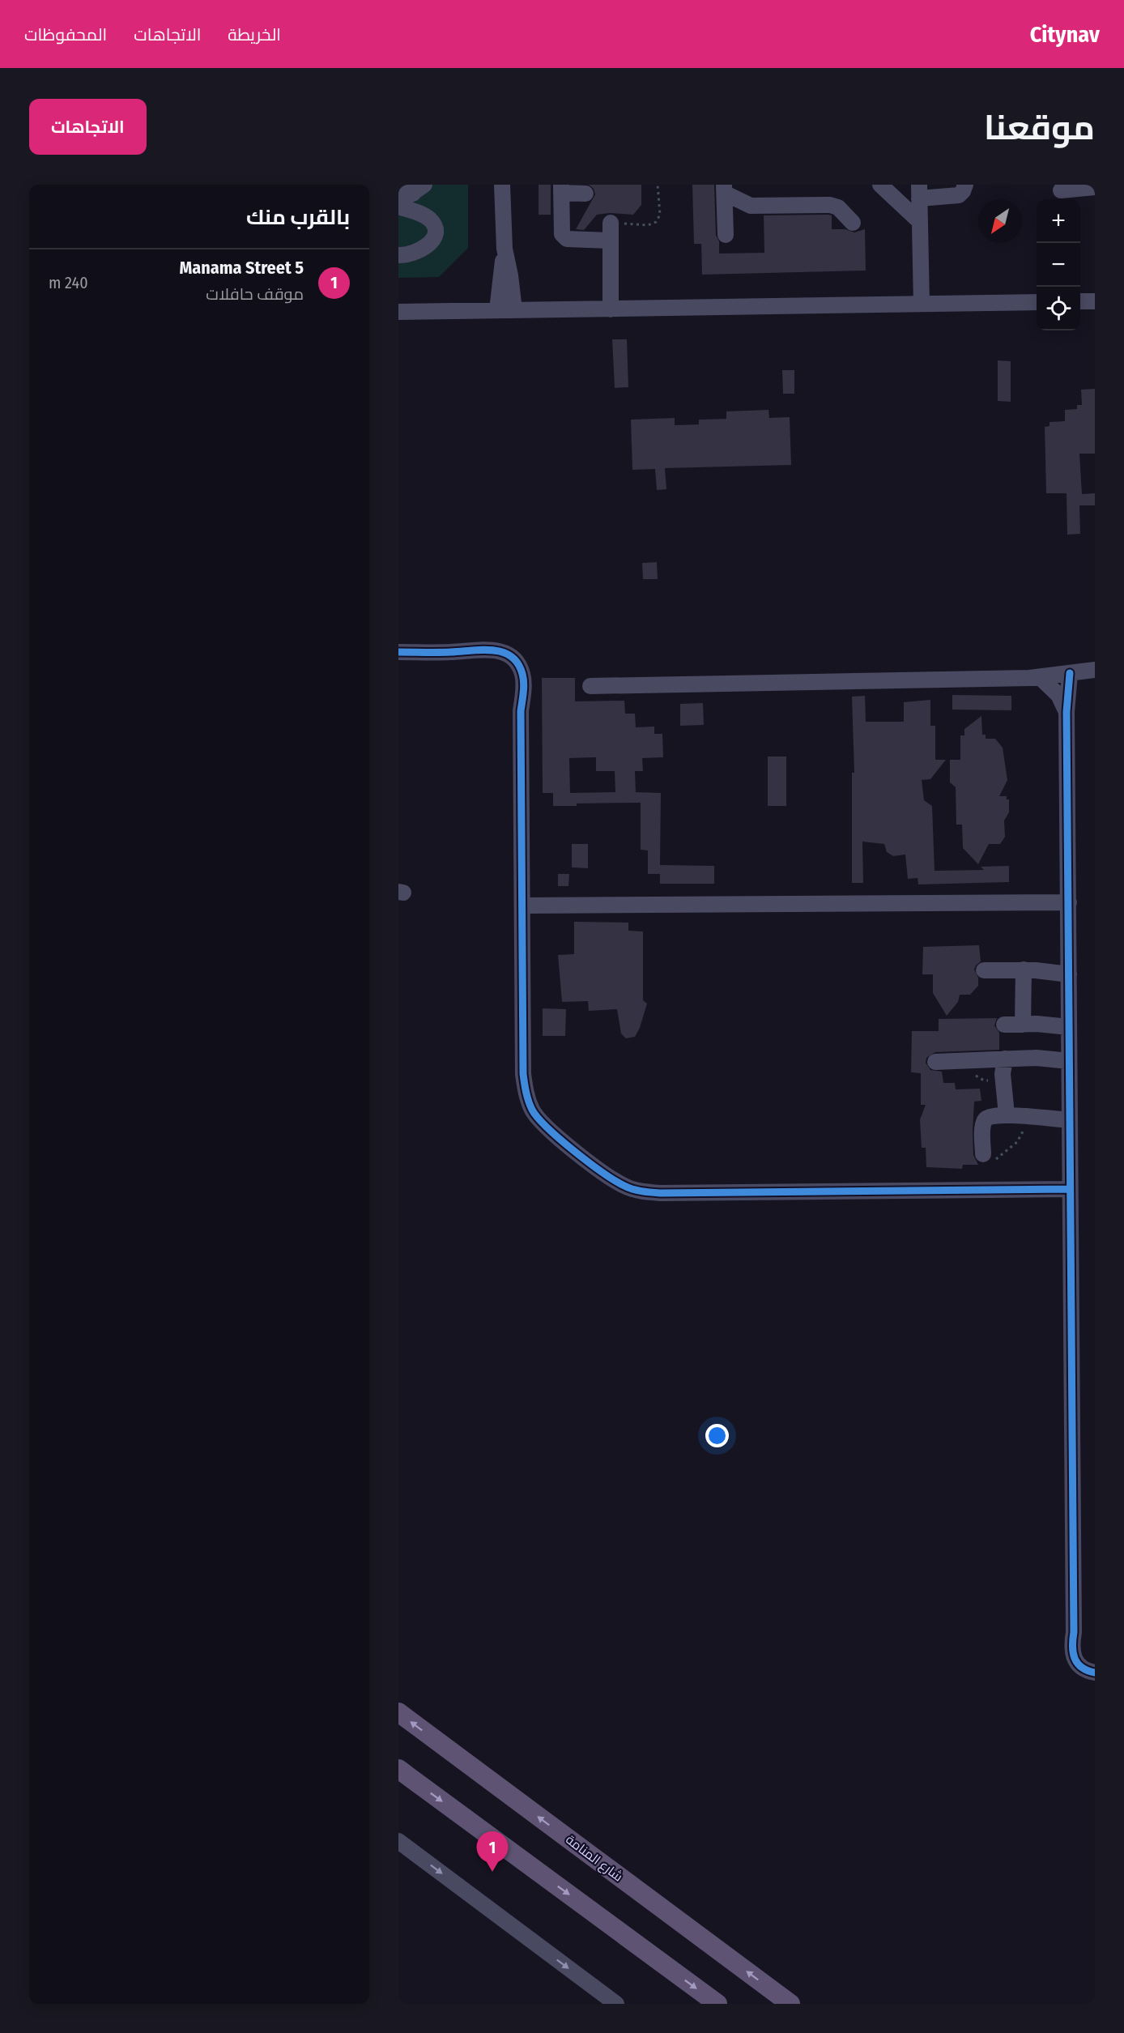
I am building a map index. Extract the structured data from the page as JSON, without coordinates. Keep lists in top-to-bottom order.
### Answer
{
  "streets": {
    "main road": ["شارع المنامة"]
  },
  "north": "bottom left",
  "page": {
    "header": "Citynav",
    "nav": ["الخريطة", "الاتجاهات", "المحفوظات"],
    "title": "موقعنا",
    "buttons": "الاتجاهات",
    "heading": "بالقرب منك",
    "map_buttons": ["+", "−"],
    "list": [
      {
        "mark": "1",
        "name": "Manama Street 5",
        "note": "موقف حافلات",
        "value": "240 m"
      }
    ],
    "pins": "1"
  }
}
